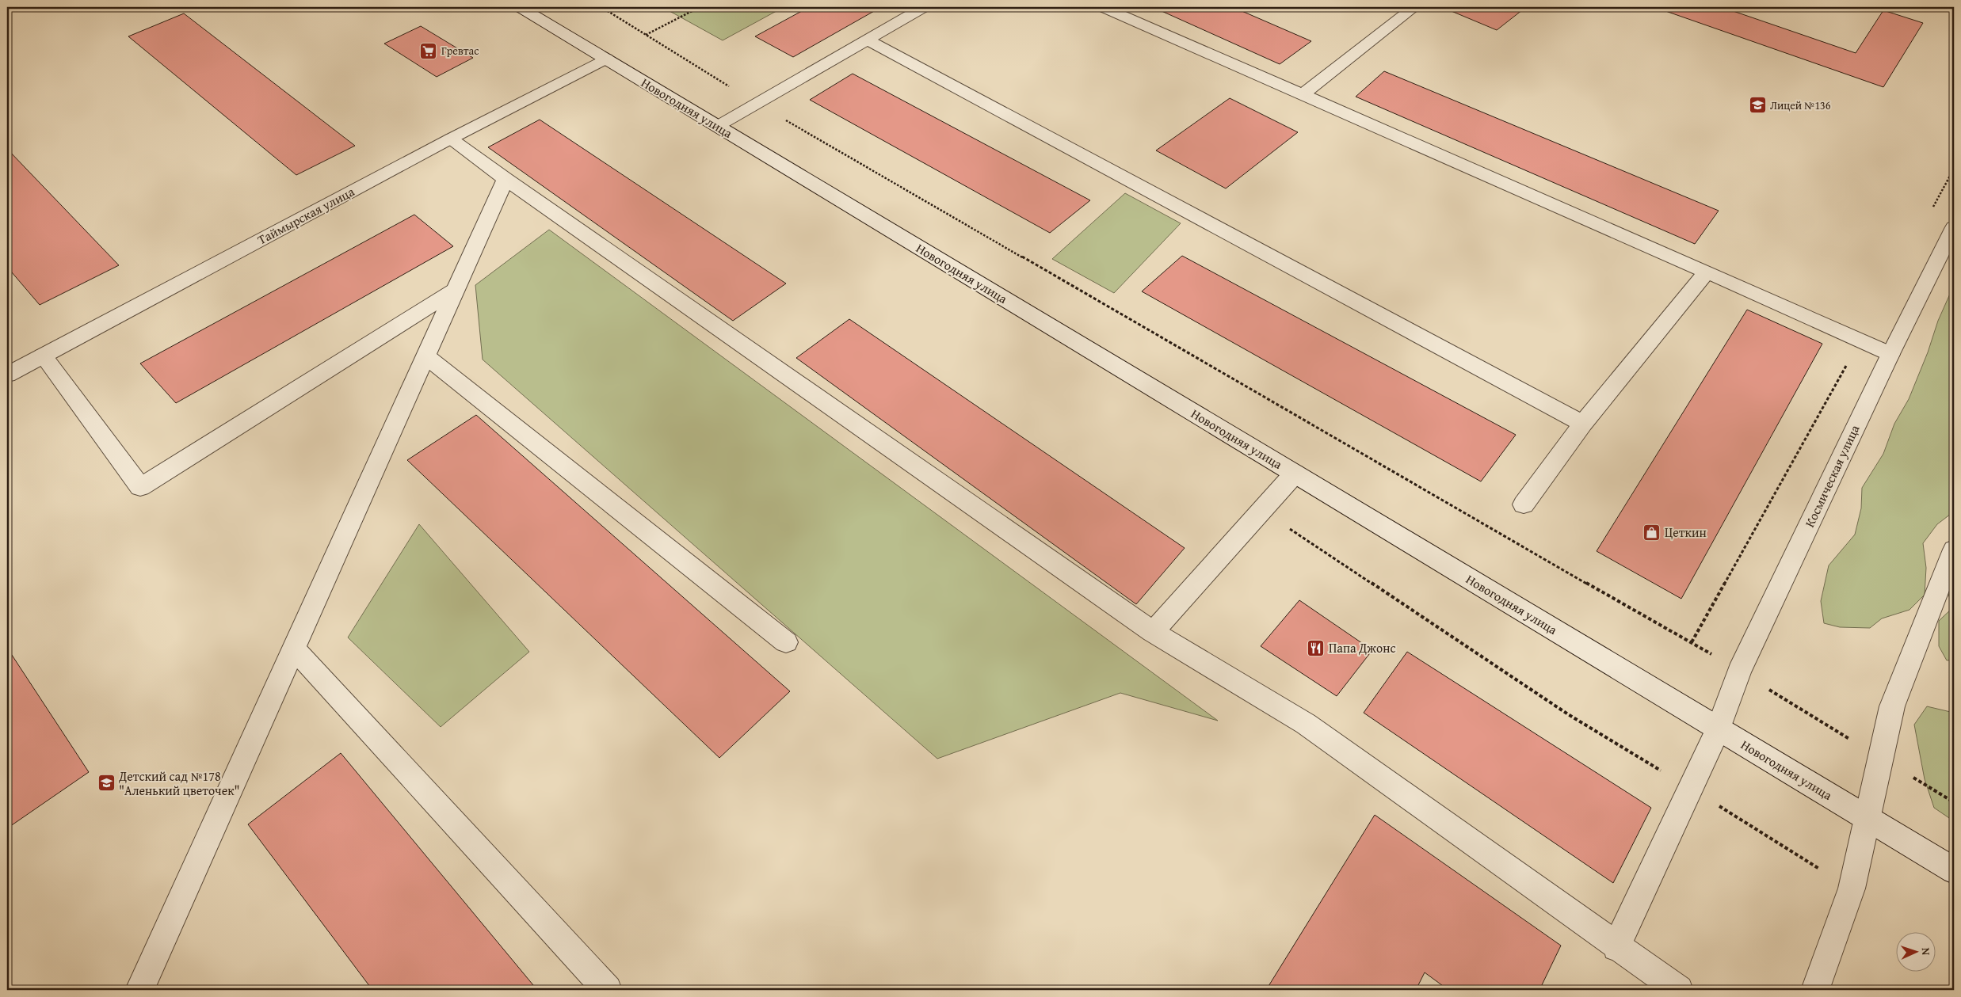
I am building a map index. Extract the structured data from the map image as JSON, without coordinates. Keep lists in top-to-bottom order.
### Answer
{
  "streets": {
    "street": ["Новогодняя улица", "Таймырская улица", "Космическая улица"]
  },
  "crossings": [
    ["Новогодняя улица", "Таймырская улица"],
    ["Новогодняя улица", "Космическая улица"]
  ],
  "places": {
    "supermarket": ["Гревтас"],
    "school or university": ["Лицей №136", "Детский сад №178 \"Аленький цветочек\""],
    "shop": ["Цеткин"],
    "restaurant": ["Папа Джонс"]
  },
  "north": "right"
}
